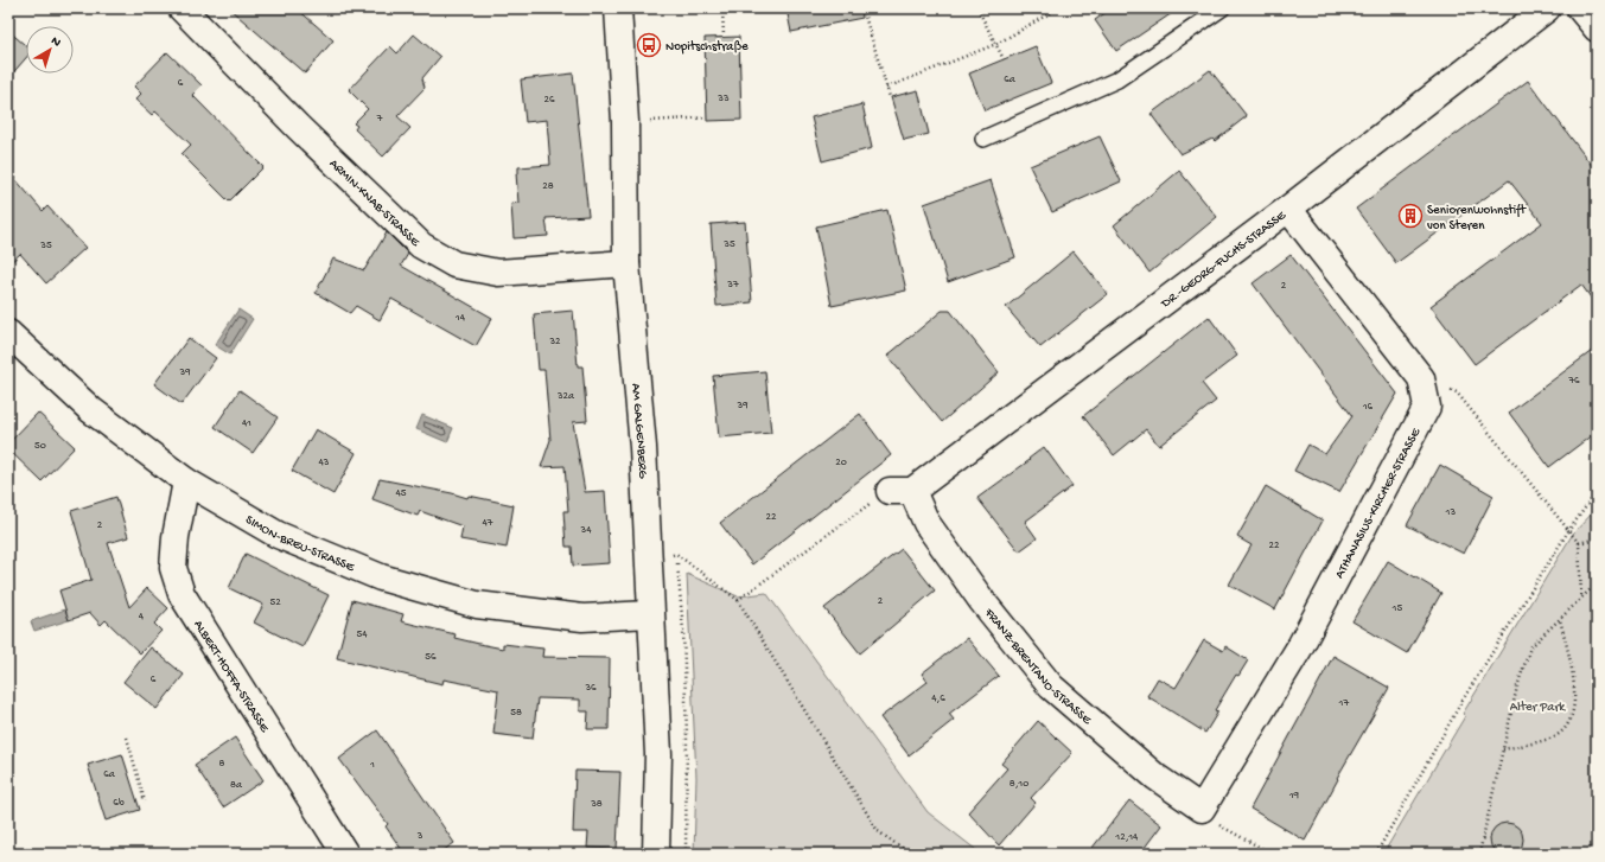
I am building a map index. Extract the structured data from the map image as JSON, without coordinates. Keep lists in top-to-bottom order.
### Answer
{
  "streets": {
    "street": [
      "ARMIN-KNAB-STRASSE",
      "DR.-GEORG-FUCHS-STRASSE",
      "AM GALGENBERG",
      "ATHANASIUS-KIRCHER-STRASSE",
      "SIMON-BREU-STRASSE",
      "FRANZ-BRENTANO-STRASSE",
      "ALBERT-HOFFA-STRASSE"
    ]
  },
  "crossings": [
    ["ARMIN-KNAB-STRASSE", "AM GALGENBERG"],
    ["DR.-GEORG-FUCHS-STRASSE", "ATHANASIUS-KIRCHER-STRASSE"],
    ["DR.-GEORG-FUCHS-STRASSE", "FRANZ-BRENTANO-STRASSE"],
    ["AM GALGENBERG", "SIMON-BREU-STRASSE"],
    ["ATHANASIUS-KIRCHER-STRASSE", "FRANZ-BRENTANO-STRASSE"],
    ["SIMON-BREU-STRASSE", "ALBERT-HOFFA-STRASSE"]
  ],
  "parks": ["Alter Park"],
  "places": {
    "bus stop": ["Nopitschstraße"],
    "building": ["Seniorenwohnstift von Steren"]
  },
  "house_numbers": [
    "6a",
    "6",
    "33",
    "26",
    "7",
    "28",
    "35",
    "35",
    "37",
    "2",
    "14",
    "32",
    "39",
    "76",
    "32a",
    "39",
    "16",
    "41",
    "50",
    "43",
    "20",
    "45",
    "13",
    "22",
    "47",
    "2",
    "34",
    "22",
    "2",
    "52",
    "15",
    "4",
    "54",
    "56",
    "6",
    "36",
    "4,6",
    "17",
    "58",
    "8",
    "1",
    "6a",
    "8,10",
    "8a",
    "19",
    "6b",
    "38",
    "3",
    "12,14"
  ],
  "north": "top right"
}
